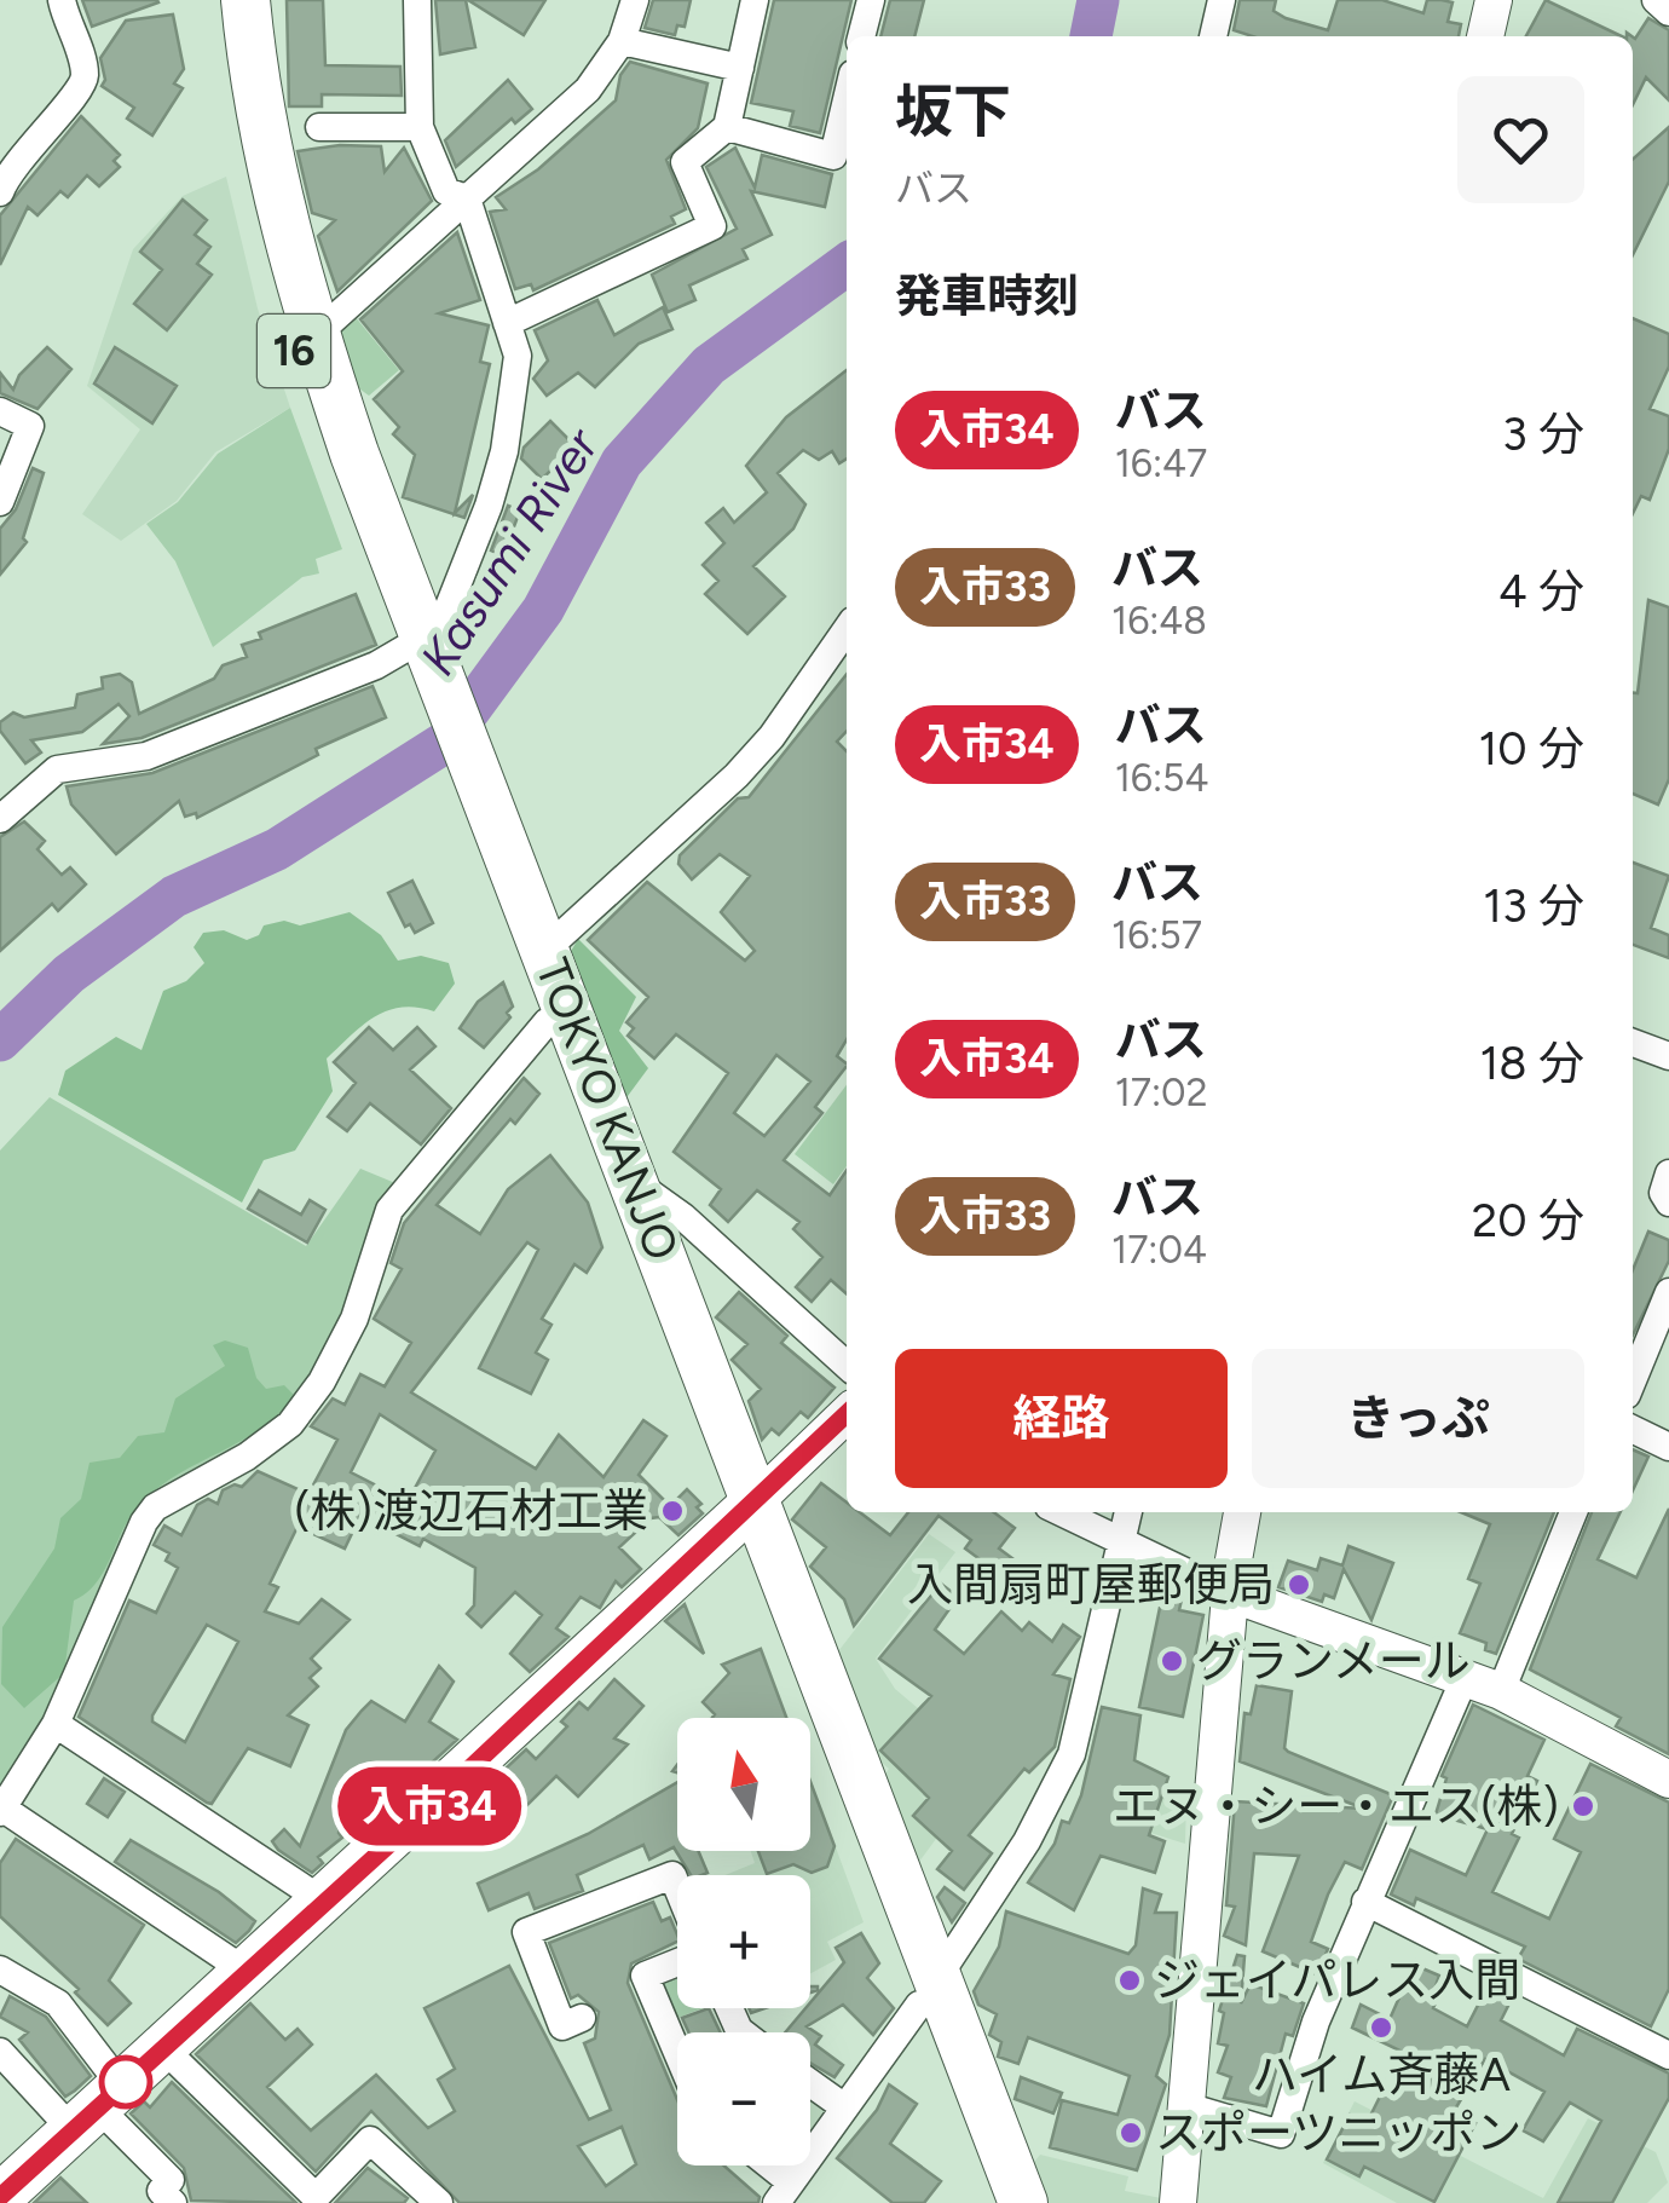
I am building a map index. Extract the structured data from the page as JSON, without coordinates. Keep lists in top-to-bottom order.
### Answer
{
  "streets": {
    "highway": ["16", "TOKYO KANJO"]
  },
  "water": ["Kasumi River"],
  "places": [
    "(株)渡辺石材工業",
    "入間扇町屋郵便局",
    "グランメール",
    "エヌ・シー・エス(株)",
    "ジェイパレス入間",
    "ハイム斉藤A",
    "スポーツニッポン"
  ],
  "lines": ["bus line 入市34"],
  "north": "top",
  "page": {
    "on_map": "入市34",
    "heading": [
      ["坂下", "バス"],
      "発車時刻"
    ],
    "list": [
      {
        "mark": "入市34",
        "name": "バス",
        "note": "16:47",
        "value": "3 分"
      },
      {
        "mark": "入市33",
        "name": "バス",
        "note": "16:48",
        "value": "4 分"
      },
      {
        "mark": "入市34",
        "name": "バス",
        "note": "16:54",
        "value": "10 分"
      },
      {
        "mark": "入市33",
        "name": "バス",
        "note": "16:57",
        "value": "13 分"
      },
      {
        "mark": "入市34",
        "name": "バス",
        "note": "17:02",
        "value": "18 分"
      },
      {
        "mark": "入市33",
        "name": "バス",
        "note": "17:04",
        "value": "20 分"
      }
    ],
    "buttons": ["経路", "きっぷ"],
    "map_buttons": ["+", "−"]
  }
}
